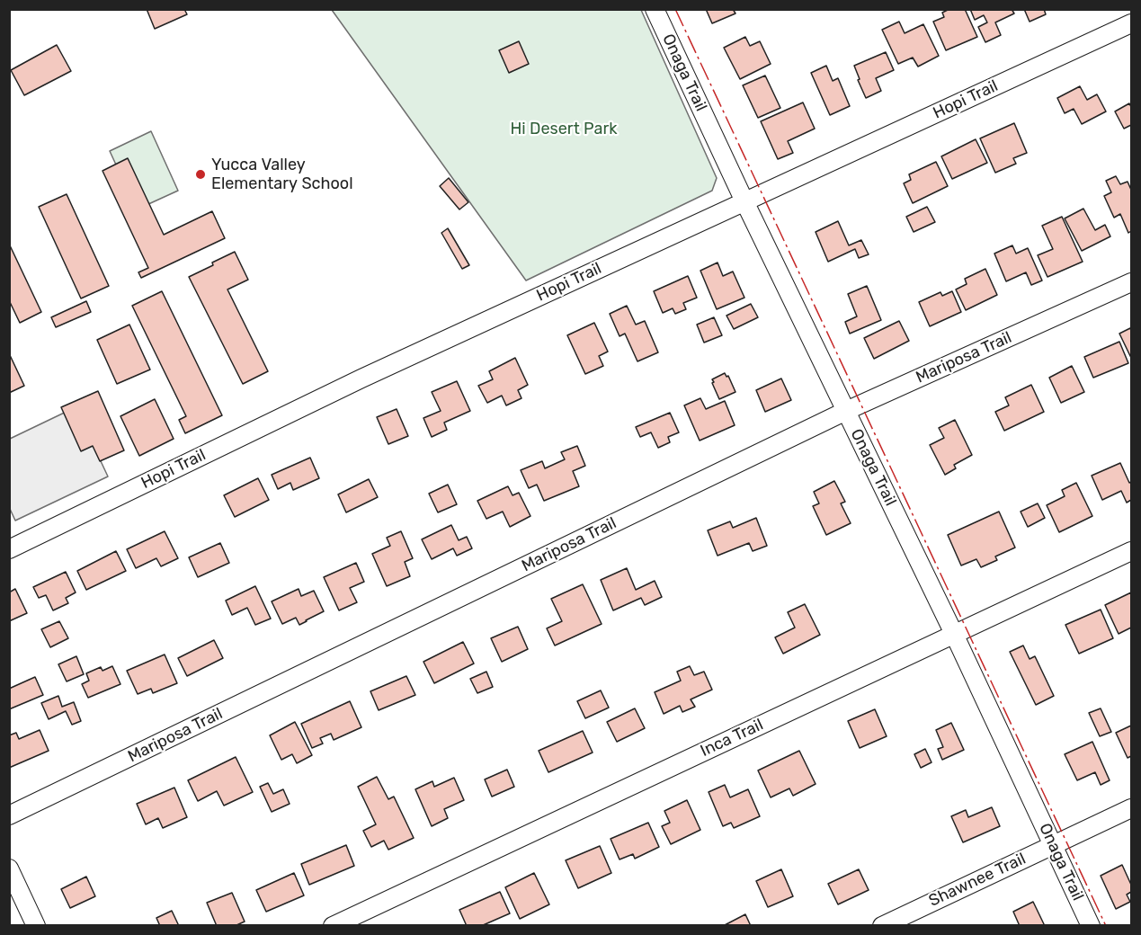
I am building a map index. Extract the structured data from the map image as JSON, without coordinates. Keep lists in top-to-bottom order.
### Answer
{
  "streets": {
    "street": [
      "Onaga Trail",
      "Hopi Trail",
      "Mariposa Trail",
      "Inca Trail",
      "Shawnee Trail"
    ]
  },
  "crossings": [
    ["Onaga Trail", "Hopi Trail"],
    ["Onaga Trail", "Mariposa Trail"],
    ["Onaga Trail", "Inca Trail"],
    ["Onaga Trail", "Shawnee Trail"]
  ],
  "parks": ["Hi Desert Park"],
  "places": ["Yucca Valley Elementary School"]
}
